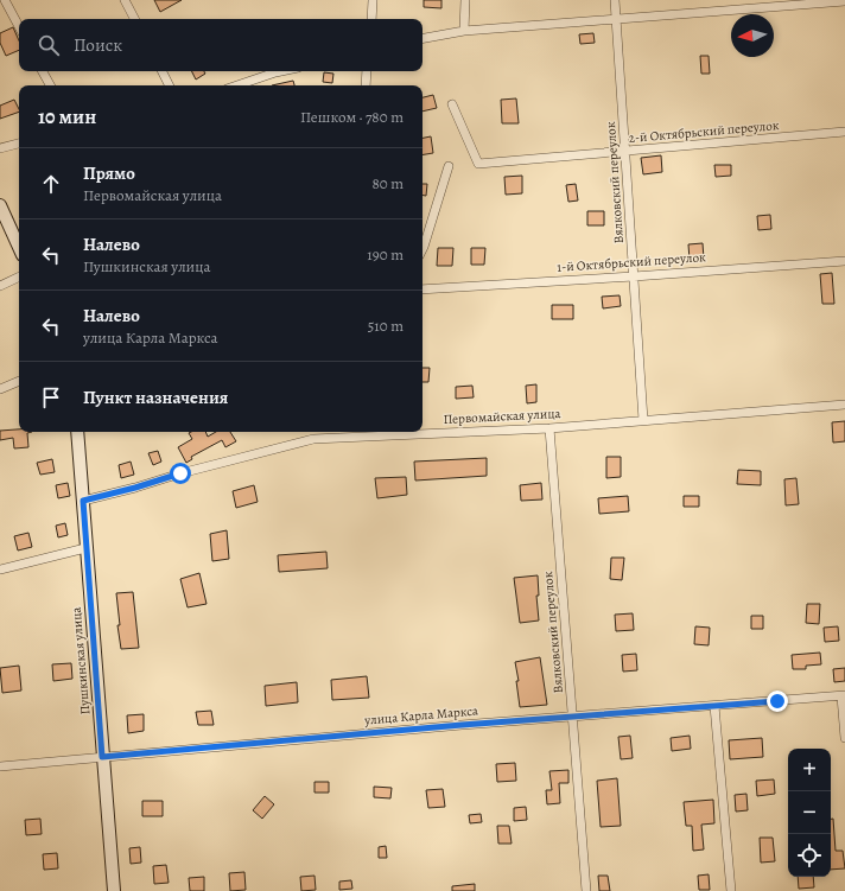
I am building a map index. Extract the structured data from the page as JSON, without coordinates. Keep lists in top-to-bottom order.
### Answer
{
  "streets": {
    "street": [
      "2-й Октябрьский переулок",
      "Вялковский переулок",
      "1-й Октябрьский переулок",
      "Первомайская улица",
      "Пушкинская улица",
      "улица Карла Маркса"
    ]
  },
  "crossings": [
    ["2-й Октябрьский переулок", "Вялковский переулок"],
    ["Вялковский переулок", "1-й Октябрьский переулок"],
    ["Вялковский переулок", "Первомайская улица"],
    ["Вялковский переулок", "улица Карла Маркса"],
    ["Первомайская улица", "Пушкинская улица"],
    ["Пушкинская улица", "улица Карла Маркса"]
  ],
  "north": "left",
  "page": {
    "search": "Поиск",
    "heading": ["10 мин", "Пешком · 780 m"],
    "list": [
      ["Прямо", "Первомайская улица", "80 m"],
      ["Налево", "Пушкинская улица", "190 m"],
      ["Налево", "улица Карла Маркса", "510 m"],
      "Пункт назначения"
    ],
    "map_buttons": ["+", "−"]
  }
}
